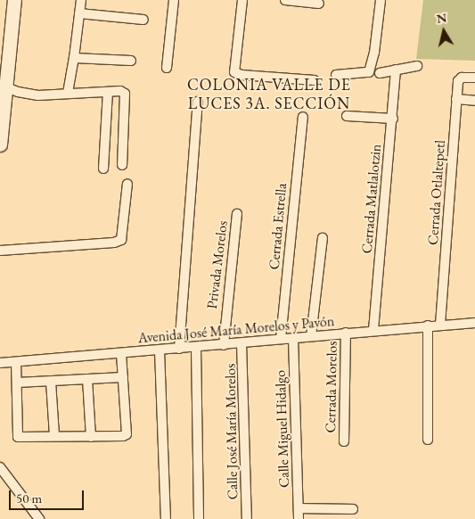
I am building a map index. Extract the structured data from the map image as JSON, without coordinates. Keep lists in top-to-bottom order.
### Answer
{
  "streets": {
    "street": [
      "Cerrada Otlaltepetl",
      "Cerrada Matlalotzin",
      "Cerrada Estrella",
      "Privada Morelos",
      "Avenida José María Morelos y Pavón",
      "Cerrada Morelos",
      "Calle Miguel Hidalgo",
      "Calle José María Morelos"
    ]
  },
  "crossings": [
    ["Cerrada Otlaltepetl", "Avenida José María Morelos y Pavón"],
    ["Cerrada Matlalotzin", "Avenida José María Morelos y Pavón"],
    ["Cerrada Estrella", "Avenida José María Morelos y Pavón"],
    ["Privada Morelos", "Avenida José María Morelos y Pavón"],
    ["Avenida José María Morelos y Pavón", "Cerrada Morelos"],
    ["Avenida José María Morelos y Pavón", "Calle Miguel Hidalgo"],
    ["Avenida José María Morelos y Pavón", "Calle José María Morelos"]
  ],
  "districts": ["COLONIA VALLE DE LUCES 3A. SECCIÓN"],
  "scale_bar": "50 m",
  "north": "top"
}
